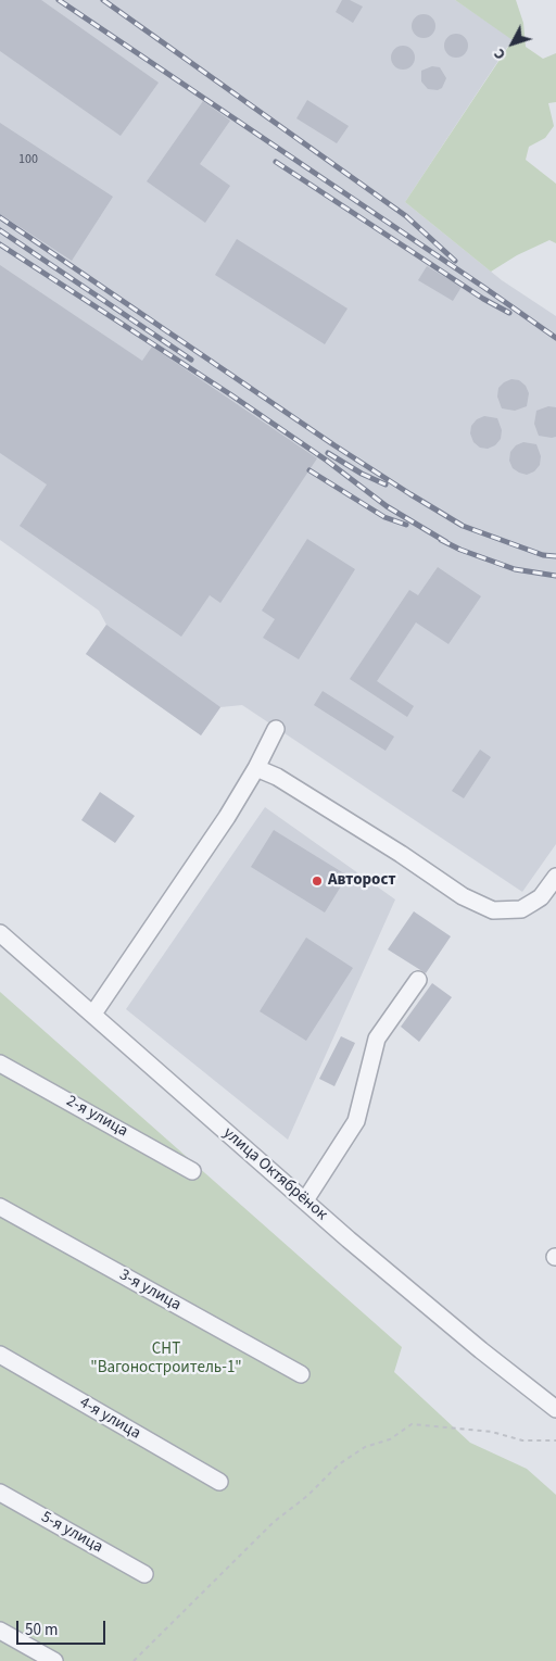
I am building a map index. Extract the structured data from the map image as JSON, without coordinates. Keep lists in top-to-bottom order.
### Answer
{
  "streets": {
    "street": [
      "2-я улица",
      "улица Октябрёнок",
      "3-я улица",
      "4-я улица",
      "5-я улица"
    ]
  },
  "parks": ["СНТ \"Вагоностроитель-1\""],
  "places": ["Авторост"],
  "house_numbers": ["100"],
  "scale_bar": "50 m",
  "north": "bottom left"
}
